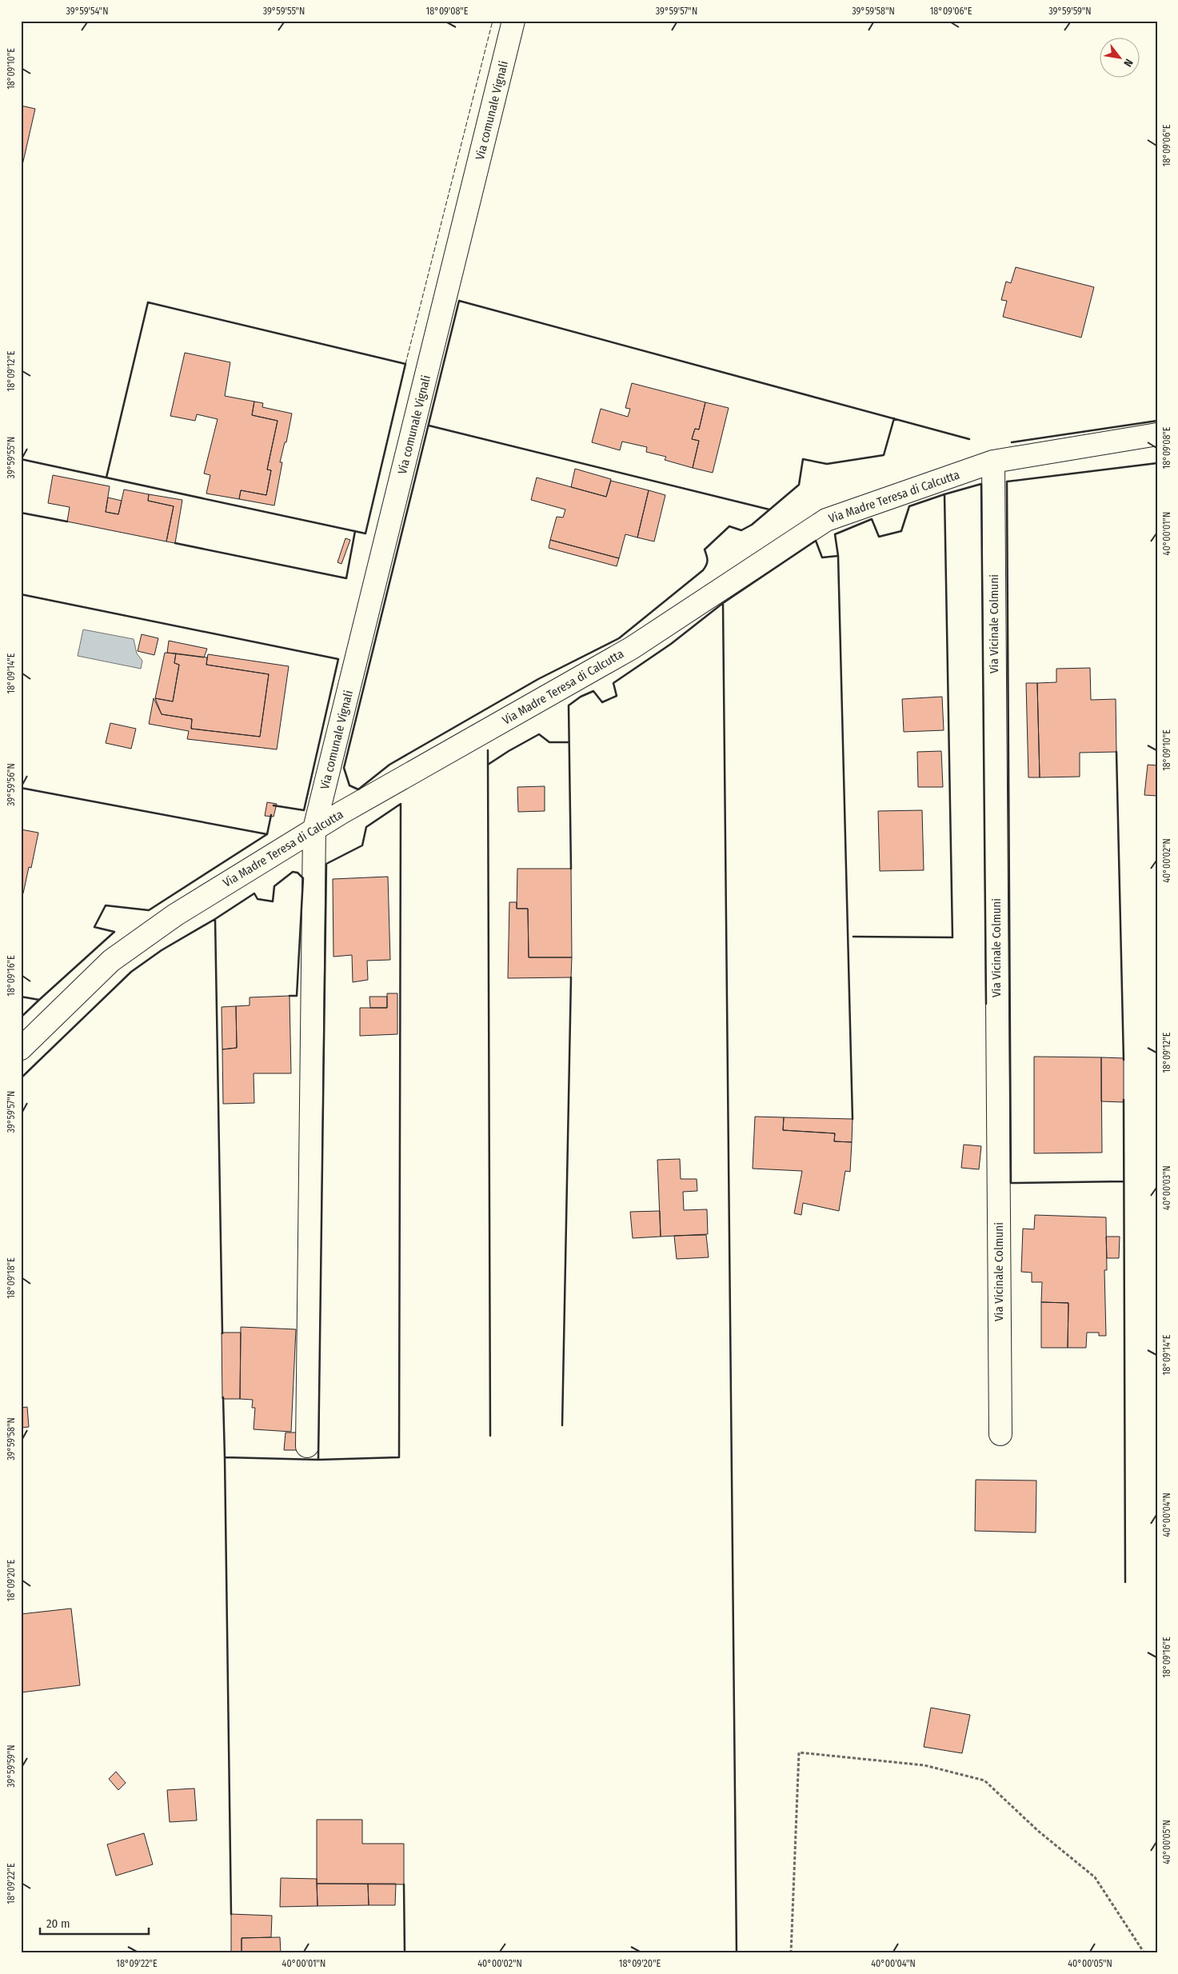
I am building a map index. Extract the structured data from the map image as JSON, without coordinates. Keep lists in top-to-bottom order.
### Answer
{
  "streets": {
    "street": ["Via comunale Vignali", "Via Madre Teresa di Calcutta", "Via Vicinale Colmuni"]
  },
  "crossings": [
    ["Via comunale Vignali", "Via Madre Teresa di Calcutta"],
    ["Via Madre Teresa di Calcutta", "Via Vicinale Colmuni"]
  ],
  "scale_bar": "20 m",
  "north": "bottom right",
  "coordinates": [
    "39°59'54\"N",
    "39°59'55\"N",
    "18°09'08\"E",
    "39°59'57\"N",
    "39°59'58\"N",
    "18°09'06\"E",
    "39°59'59\"N",
    "18°09'10\"E",
    "18°09'12\"E",
    "40°00'01\"N",
    "18°09'14\"E",
    "39°59'56\"N",
    "40°00'02\"N",
    "18°09'16\"E",
    "40°00'03\"N",
    "18°09'18\"E",
    "40°00'04\"N",
    "18°09'20\"E",
    "40°00'05\"N",
    "18°09'22\"E"
  ]
}
